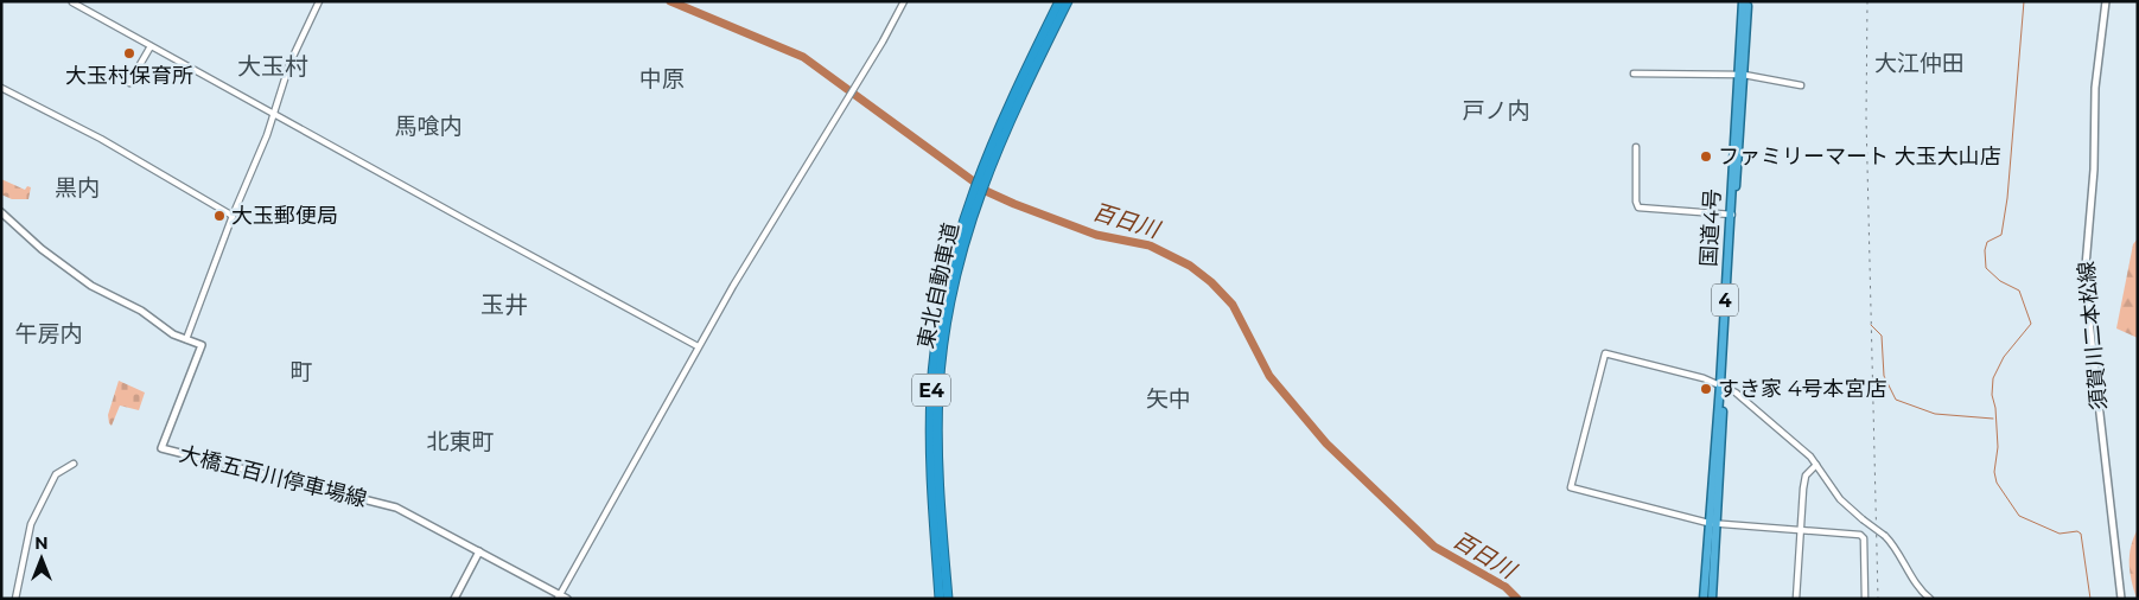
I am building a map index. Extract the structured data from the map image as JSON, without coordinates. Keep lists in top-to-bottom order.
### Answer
{
  "streets": {
    "highway": [
      "国道4号",
      "東北自動車道",
      "4",
      "E4"
    ],
    "main road": ["須賀川二本松線", "大橋五百川停車場線"]
  },
  "districts": [
    "大江仲田",
    "大玉村",
    "中原",
    "戸ノ内",
    "馬喰内",
    "黒内",
    "玉井",
    "午房内",
    "町",
    "矢中",
    "北東町"
  ],
  "water": ["百日川"],
  "places": [
    "大玉村保育所",
    "ファミリーマート 大玉大山店",
    "大玉郵便局",
    "すき家 4号本宮店"
  ],
  "north": "top"
}
